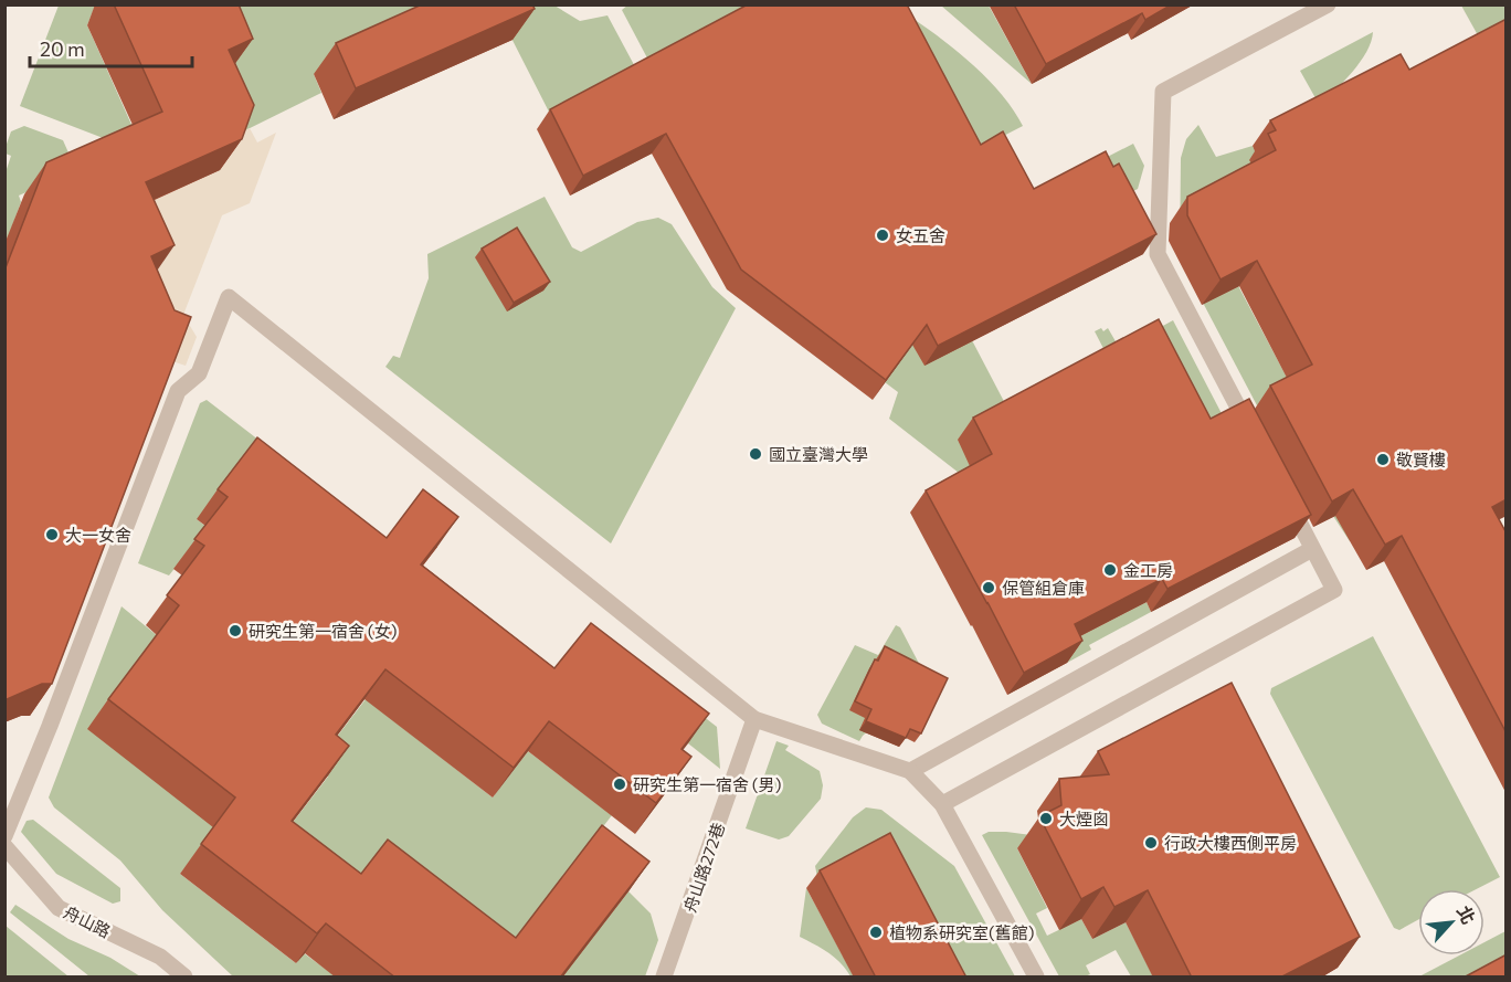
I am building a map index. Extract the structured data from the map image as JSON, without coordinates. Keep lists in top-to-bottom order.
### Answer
{
  "streets": {
    "street": ["舟山路272巷", "舟山路"]
  },
  "places": [
    "女五舍",
    "國立臺灣大學",
    "敬賢樓",
    "大一女舍",
    "金工房",
    "保管組倉庫",
    "研究生第一宿舍 (女)",
    "研究生第一宿舍 (男)",
    "大煙囪",
    "行政大樓西側平房",
    "植物系研究室(舊館)"
  ],
  "scale_bar": "20 m",
  "north": "top right"
}
